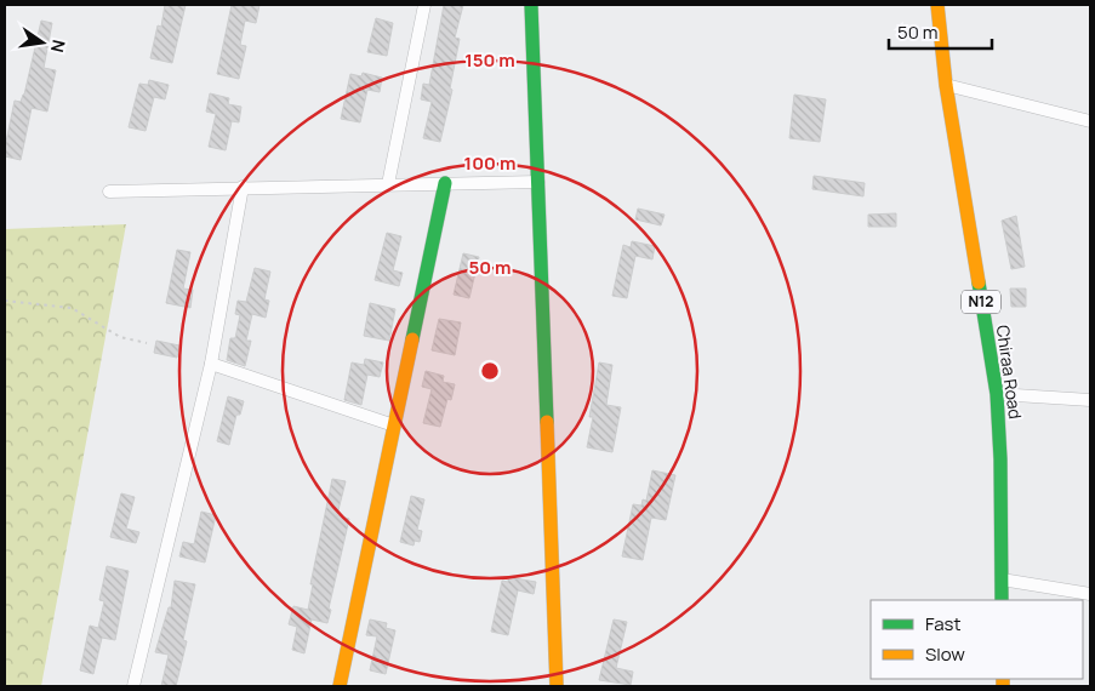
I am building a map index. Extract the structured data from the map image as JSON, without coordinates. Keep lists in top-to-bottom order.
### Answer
{
  "streets": {
    "main road": ["N12", "Chiraa Road"]
  },
  "legend": ["Fast", "Slow"],
  "scale_bar": "50 m",
  "north": "right",
  "rings": ["150 m", "100 m", "50 m"]
}
